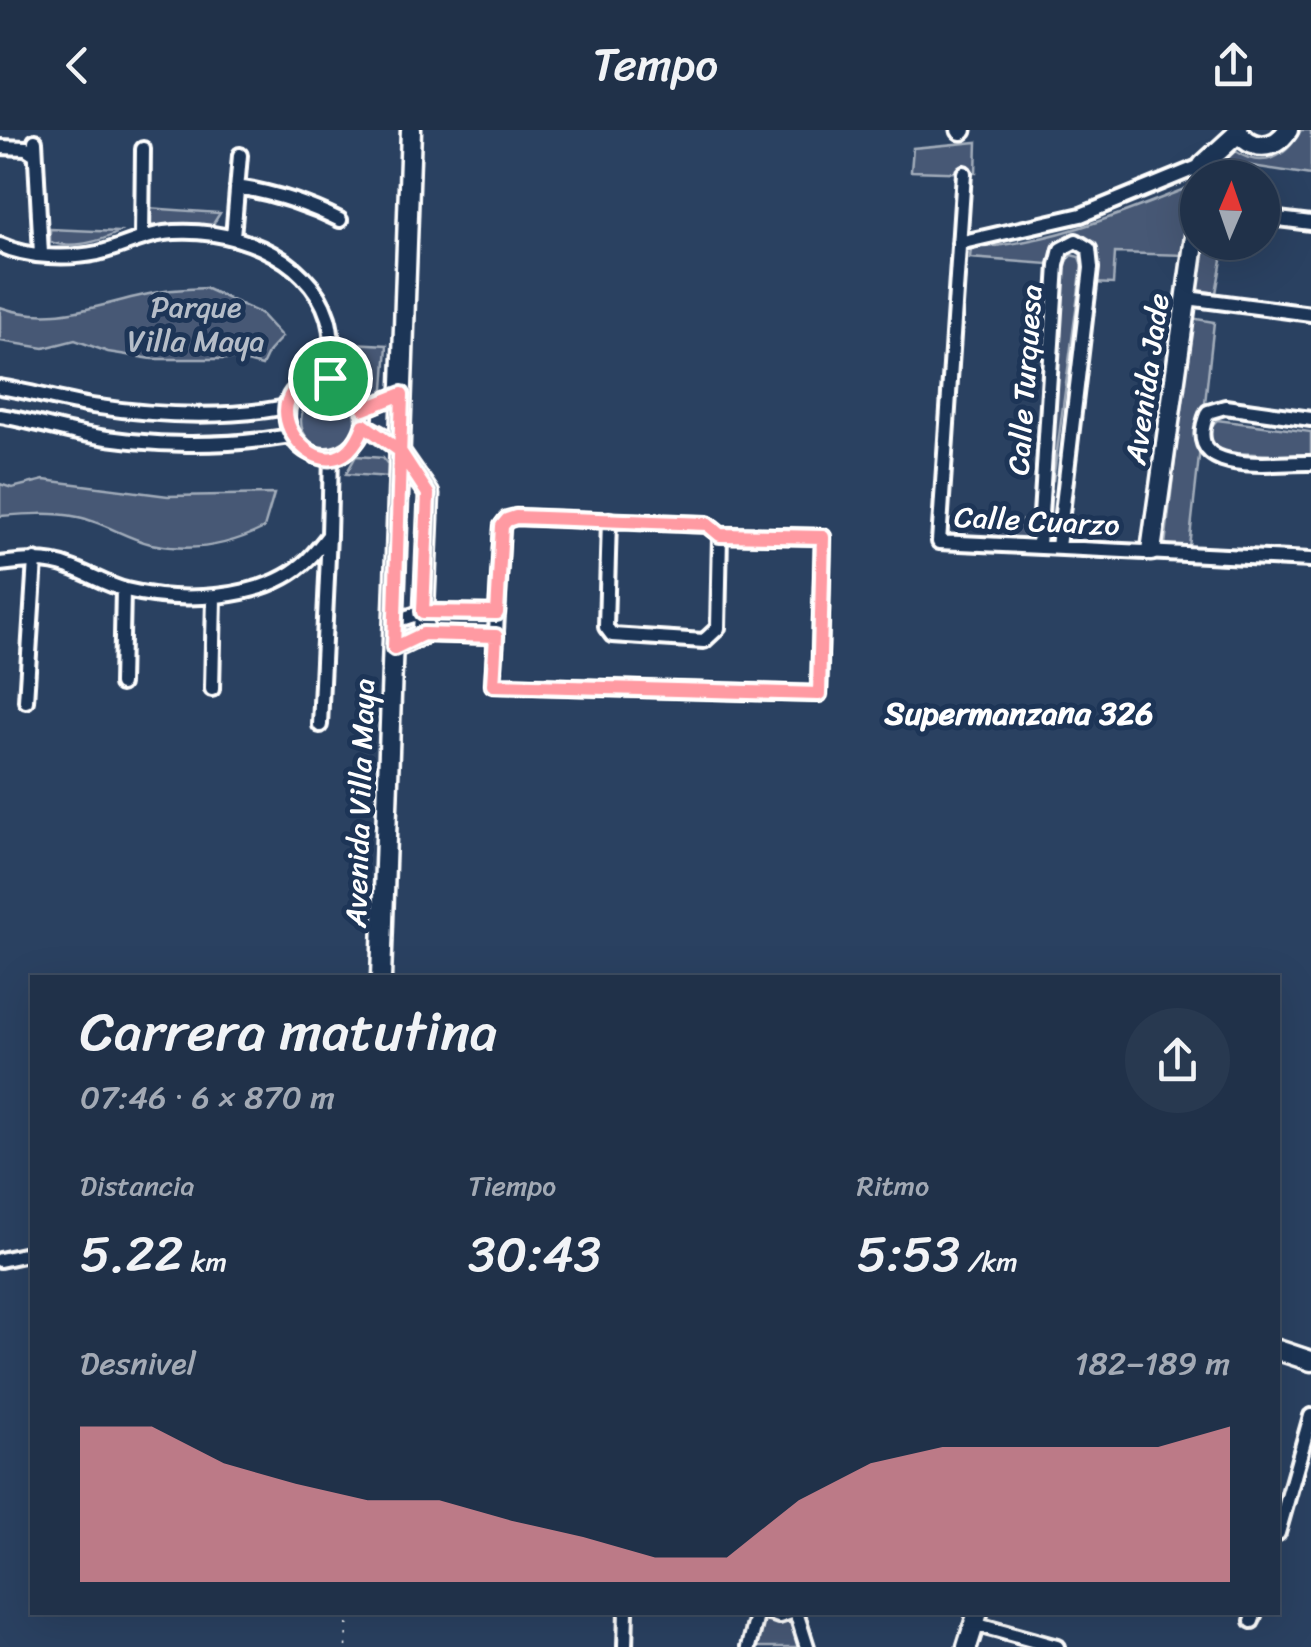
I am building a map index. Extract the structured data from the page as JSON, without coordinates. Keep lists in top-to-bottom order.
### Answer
{
  "streets": {
    "main road": ["Avenida Jade", "Avenida Villa Maya"],
    "street": ["Calle Turquesa", "Calle Cuarzo"]
  },
  "crossings": [
    ["Avenida Jade", "Calle Cuarzo"],
    ["Calle Turquesa", "Calle Cuarzo"]
  ],
  "districts": ["Supermanzana 326"],
  "parks": ["Parque Villa Maya"],
  "north": "top",
  "page": {
    "header": "Tempo",
    "heading": ["Carrera matutina", "07:46 · 6 × 870 m"],
    "stats": [
      ["Distancia", "5.22 km"],
      ["Tiempo", "30:43"],
      ["Ritmo", "5:53 /km"]
    ],
    "chart": ["Desnivel", "182–189 m"]
  }
}
